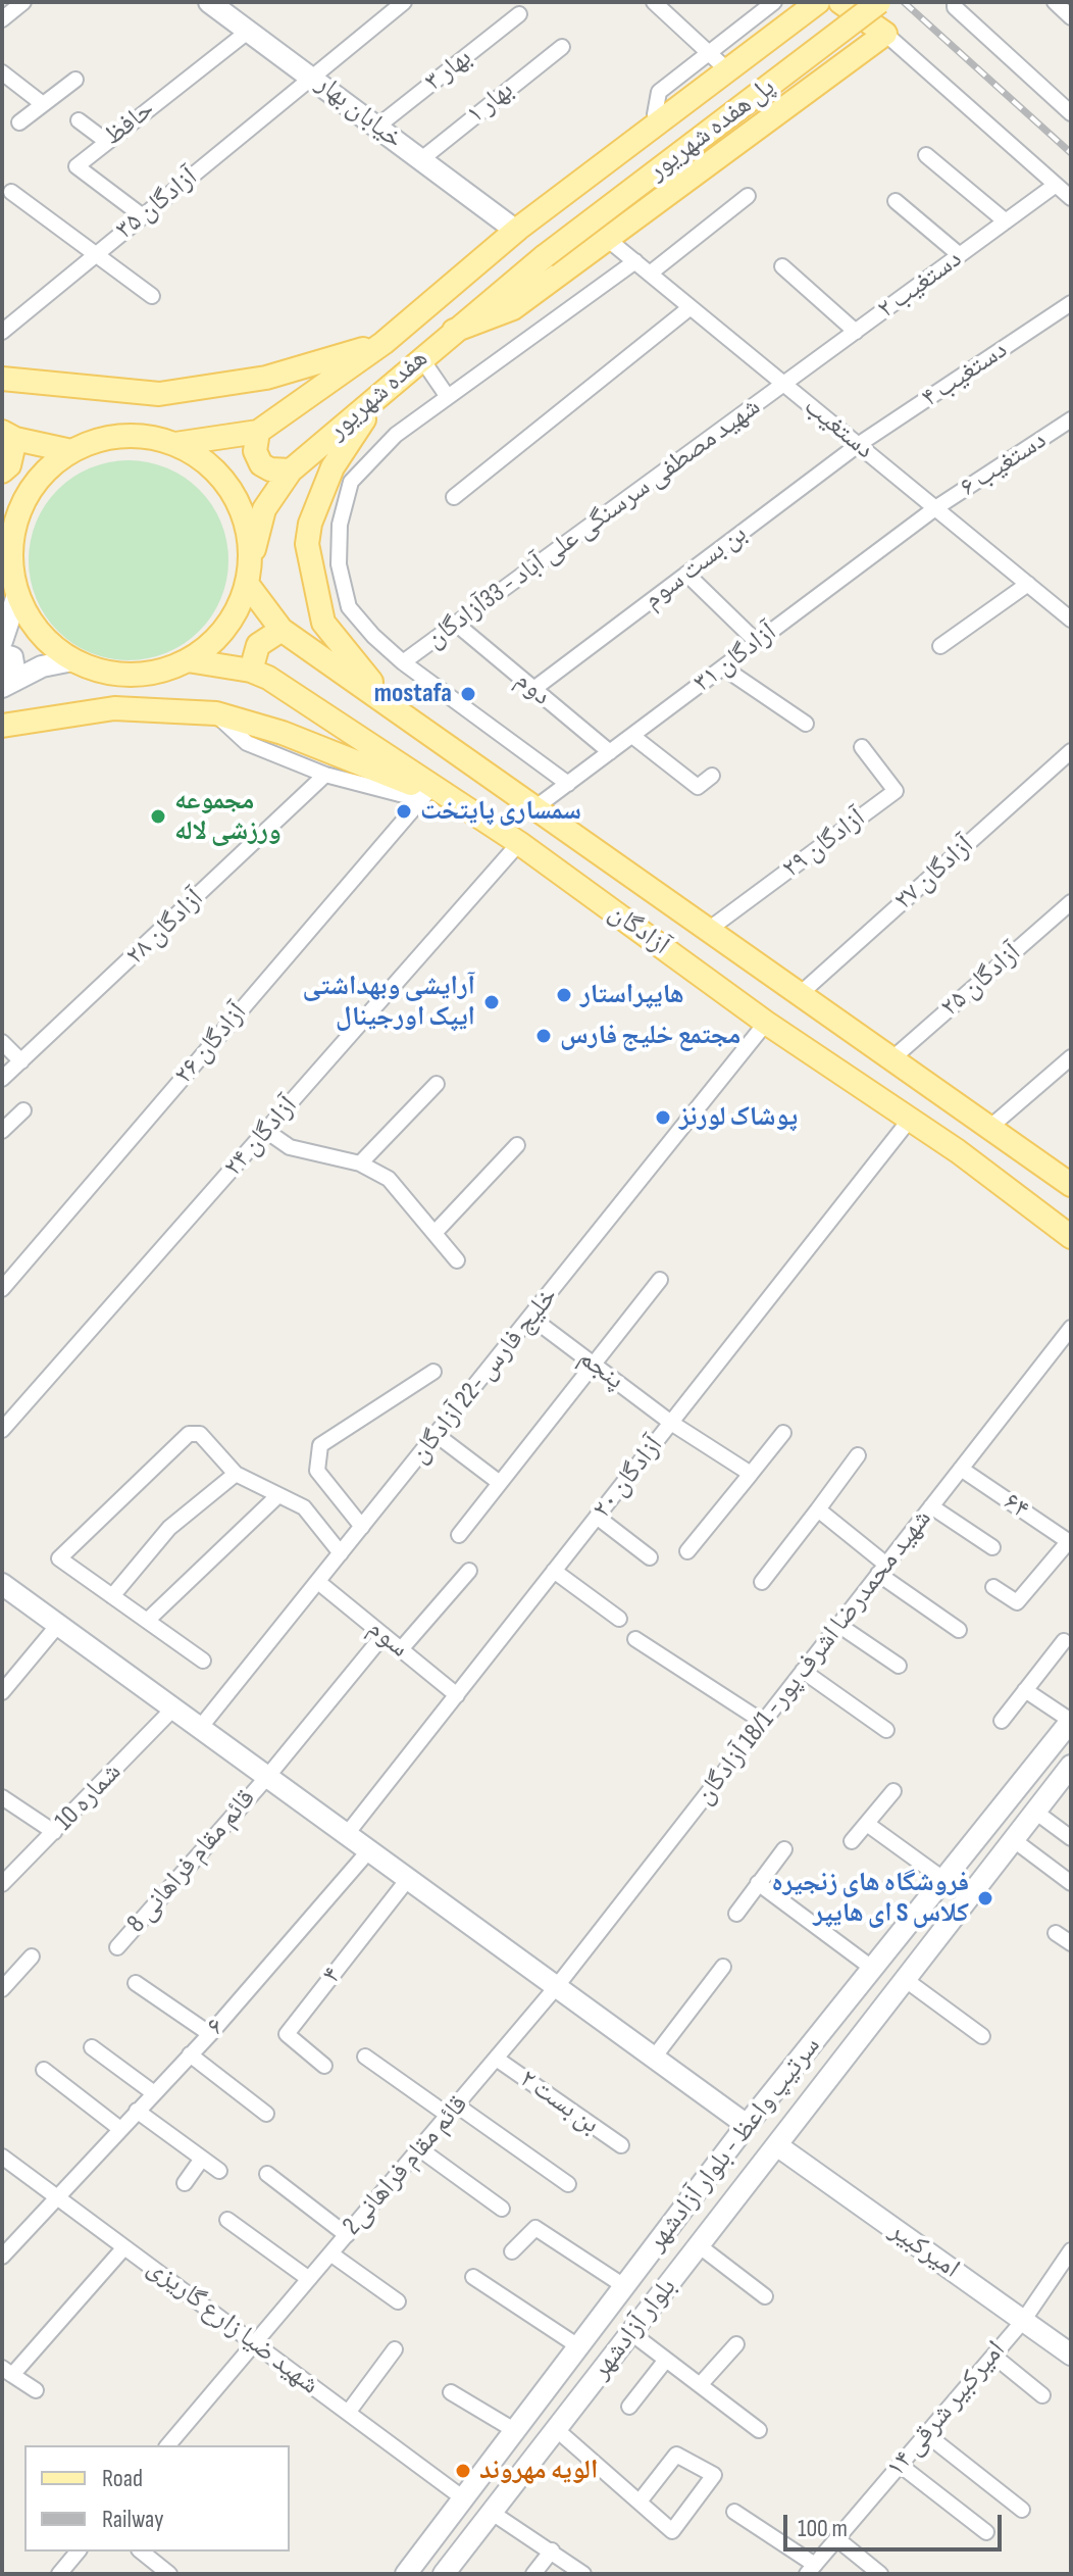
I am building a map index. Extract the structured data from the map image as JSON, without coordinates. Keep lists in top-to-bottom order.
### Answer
{
  "streets": {
    "main road": [
      "خیابان بهار",
      "پل هفده شهریور",
      "هفده شهریور",
      "آزادگان",
      "سرتیپ واعظ - بلوار آزادشهر",
      "امیرکبیر",
      "بلوار آزادشهر"
    ],
    "street": [
      "بهار ۳",
      "بهار ۱",
      "حافظ",
      "آزادگان ۳۵",
      "دستغیب ۲",
      "دستغیب ۴",
      "دستغیب",
      "دستغیب ۶",
      "شهید مصطفی سرسنگی علی آباد - 33آزادگان",
      "بن بست سوم",
      "۳۱ آزادگان",
      "دوم",
      "۲۹ آزادگان",
      "۲۷ آزادگان",
      "۲۸ آزادگان",
      "۲۵ آزادگان",
      "۲۶ آزادگان",
      "۲۴ آزادگان",
      "پنجم",
      "خلیج فارس -22 آزادگان",
      "۲۰ آزادگان",
      "۶۴",
      "سوم",
      "شهید محمدرضا اشرف پور- 18/1 آزادگان",
      "شماره 10",
      "8 قائم مقام فراهانی",
      "۴",
      "۶",
      "بن بست ۲",
      "2قائم مقام فراهانی",
      "شهید ضیا زارع گاریزی",
      "۱۴ امیرکبیر شرقی"
    ]
  },
  "crossings": [
    ["بهار ۳", "خیابان بهار"],
    ["بهار ۱", "خیابان بهار"],
    ["خیابان بهار", "حافظ"],
    ["خیابان بهار", "پل هفده شهریور"],
    ["خیابان بهار", "آزادگان ۳۵"],
    ["خیابان بهار", "هفده شهریور"],
    ["حافظ", "آزادگان ۳۵"],
    ["پل هفده شهریور", "هفده شهریور"],
    ["دستغیب ۲", "دستغیب"],
    ["دستغیب ۲", "شهید مصطفی سرسنگی علی آباد - 33آزادگان"],
    ["دستغیب ۴", "دستغیب"],
    ["دستغیب ۴", "بن بست سوم"],
    ["هفده شهریور", "آزادگان"],
    ["دستغیب", "دستغیب ۶"],
    ["دستغیب", "شهید مصطفی سرسنگی علی آباد - 33آزادگان"],
    ["دستغیب", "بن بست سوم"],
    ["دستغیب", "۳۱ آزادگان"],
    ["دستغیب ۶", "۳۱ آزادگان"],
    ["شهید مصطفی سرسنگی علی آباد - 33آزادگان", "دوم"],
    ["بن بست سوم", "دوم"],
    ["۳۱ آزادگان", "دوم"],
    ["۳۱ آزادگان", "آزادگان"],
    ["۲۹ آزادگان", "آزادگان"],
    ["۲۷ آزادگان", "آزادگان"],
    ["آزادگان", "۲۵ آزادگان"],
    ["آزادگان", "۲۶ آزادگان"],
    ["آزادگان", "۲۴ آزادگان"],
    ["آزادگان", "خلیج فارس -22 آزادگان"],
    ["آزادگان", "۲۰ آزادگان"],
    ["پنجم", "خلیج فارس -22 آزادگان"],
    ["پنجم", "۲۰ آزادگان"],
    ["خلیج فارس -22 آزادگان", "سوم"],
    ["۲۰ آزادگان", "سوم"],
    ["۶۴", "شهید محمدرضا اشرف پور- 18/1 آزادگان"],
    ["سوم", "8 قائم مقام فراهانی"],
    ["شهید محمدرضا اشرف پور- 18/1 آزادگان", "2قائم مقام فراهانی"],
    ["۶", "شهید ضیا زارع گاریزی"],
    ["بن بست ۲", "2قائم مقام فراهانی"],
    ["سرتیپ واعظ - بلوار آزادشهر", "امیرکبیر"],
    ["سرتیپ واعظ - بلوار آزادشهر", "شهید ضیا زارع گاریزی"],
    ["سرتیپ واعظ - بلوار آزادشهر", "بلوار آزادشهر"],
    ["2قائم مقام فراهانی", "شهید ضیا زارع گاریزی"],
    ["امیرکبیر", "بلوار آزادشهر"],
    ["امیرکبیر", "۱۴ امیرکبیر شرقی"]
  ],
  "places": [
    "mostafa",
    "سمساری پایتخت",
    "مجموعه ورزشی لاله",
    "هایپراستار",
    "آرایشی وبهداشتی ایپک اورجینال",
    "مجتمع خلیج فارس",
    "پوشاک لورنز",
    "فروشگاه های زنجیره ای هایپر S کلاس",
    "الویه مهروند"
  ],
  "legend": ["Road", "Railway"],
  "scale_bar": "100 m"
}
